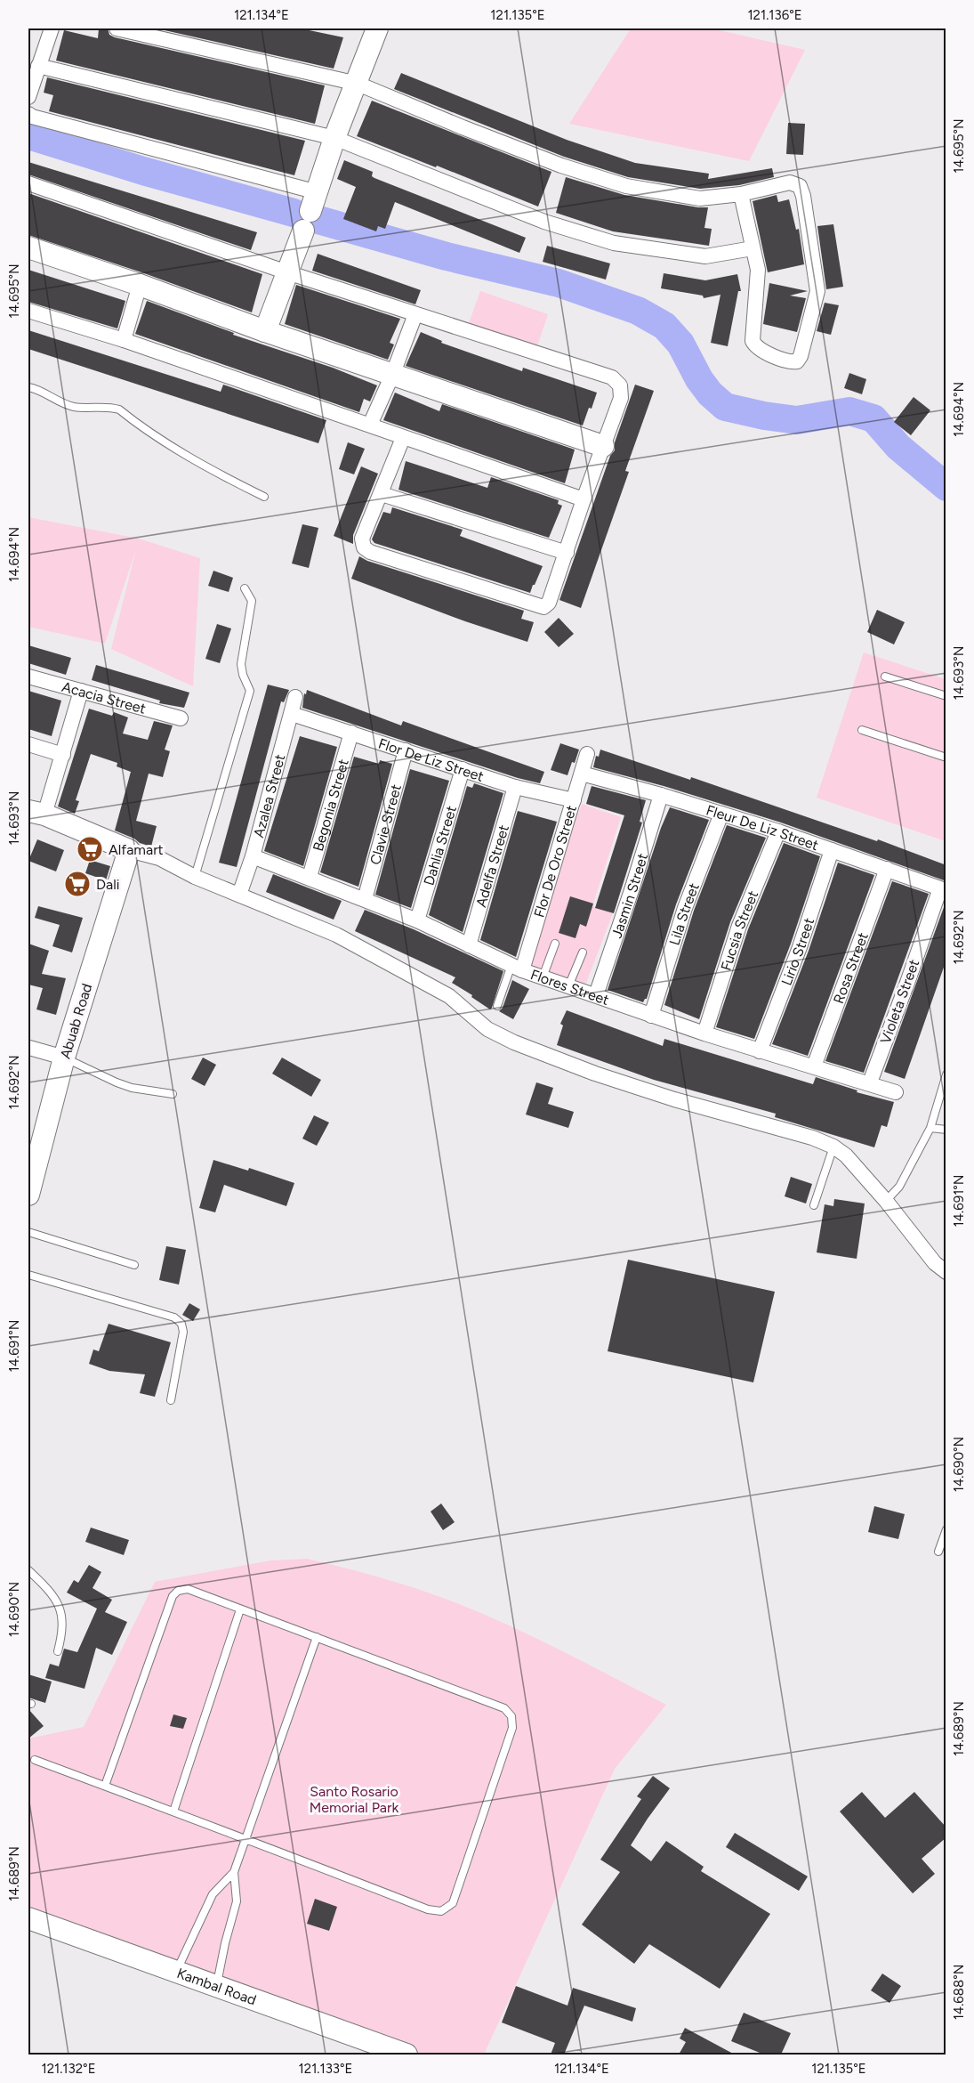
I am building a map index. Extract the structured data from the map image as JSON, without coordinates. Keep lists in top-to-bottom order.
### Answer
{
  "streets": {
    "street": [
      "Acacia Street",
      "Flor De Liz Street",
      "Azalea Street",
      "Begonia Street",
      "Clavie Street",
      "Fleur De Liz Street",
      "Dahlia Street",
      "Flor De Oro Street",
      "Adelfa Street",
      "Jasmin Street",
      "Lila Street",
      "Fucsia Street",
      "Lirio Street",
      "Rosa Street",
      "Flores Street",
      "Violeta Street",
      "Abuab Road",
      "Kambal Road"
    ]
  },
  "crossings": [
    ["Flor De Liz Street", "Azalea Street"],
    ["Flor De Liz Street", "Begonia Street"],
    ["Flor De Liz Street", "Clavie Street"],
    ["Flor De Liz Street", "Dahlia Street"],
    ["Flor De Liz Street", "Flor De Oro Street"],
    ["Flor De Liz Street", "Adelfa Street"],
    ["Azalea Street", "Flores Street"],
    ["Begonia Street", "Flores Street"],
    ["Clavie Street", "Flores Street"],
    ["Fleur De Liz Street", "Flor De Oro Street"],
    ["Fleur De Liz Street", "Jasmin Street"],
    ["Fleur De Liz Street", "Lila Street"],
    ["Fleur De Liz Street", "Fucsia Street"],
    ["Fleur De Liz Street", "Lirio Street"],
    ["Fleur De Liz Street", "Rosa Street"],
    ["Fleur De Liz Street", "Violeta Street"],
    ["Dahlia Street", "Flores Street"],
    ["Flor De Oro Street", "Flores Street"],
    ["Adelfa Street", "Flores Street"],
    ["Jasmin Street", "Flores Street"],
    ["Lila Street", "Flores Street"],
    ["Fucsia Street", "Flores Street"],
    ["Lirio Street", "Flores Street"],
    ["Rosa Street", "Flores Street"],
    ["Flores Street", "Violeta Street"]
  ],
  "parks": ["Santo Rosario Memorial Park"],
  "places": {
    "supermarket": ["Alfamart", "Dali"]
  },
  "coordinates": [
    "121.134°E",
    "121.135°E",
    "121.136°E",
    "14.695°N",
    "14.694°N",
    "14.693°N",
    "14.692°N",
    "14.691°N",
    "14.690°N",
    "14.689°N",
    "14.688°N",
    "121.132°E",
    "121.133°E"
  ]
}
